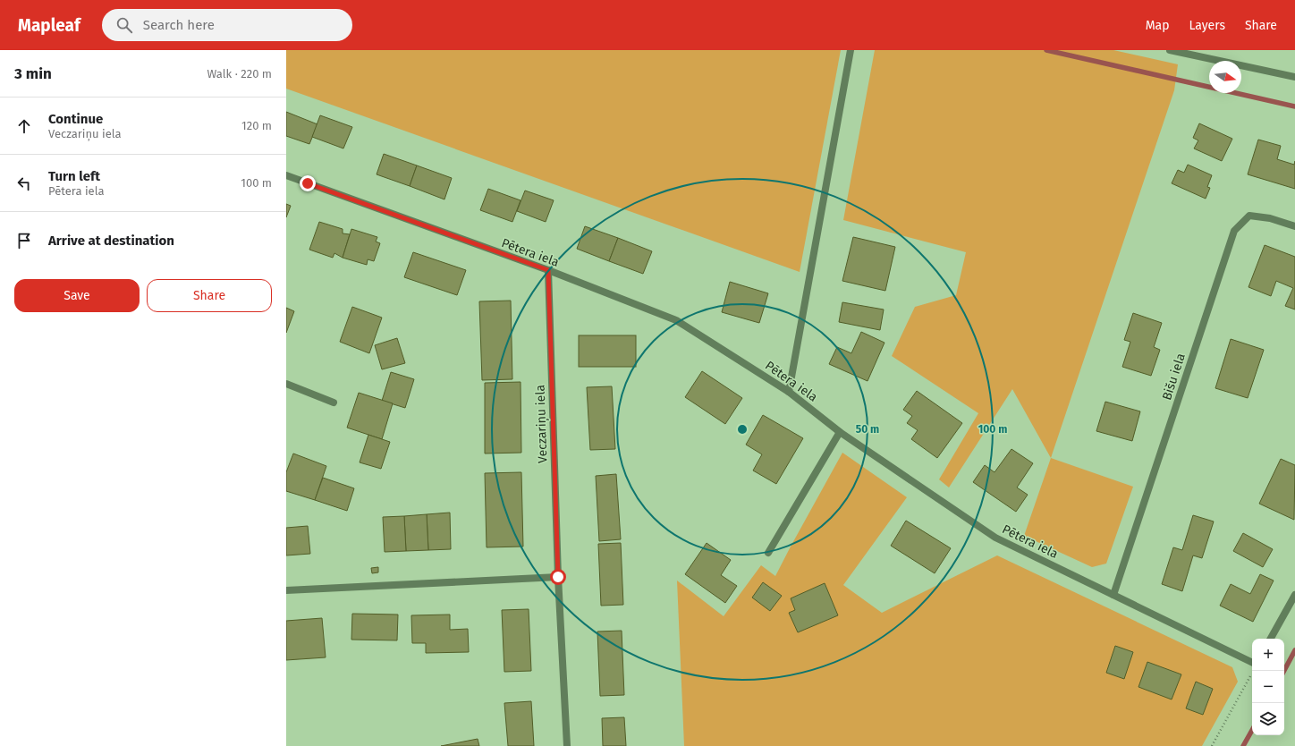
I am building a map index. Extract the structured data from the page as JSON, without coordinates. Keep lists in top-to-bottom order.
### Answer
{
  "streets": {
    "street": ["Pētera iela", "Bišu iela", "Veczariņu iela"]
  },
  "crossings": [
    ["Pētera iela", "Bišu iela"],
    ["Pētera iela", "Veczariņu iela"]
  ],
  "north": "right",
  "page": {
    "header": "Mapleaf",
    "search": "Search here",
    "nav": ["Map", "Layers", "Share"],
    "heading": ["3 min", "Walk · 220 m"],
    "list": [
      ["Continue", "Veczariņu iela", "120 m"],
      ["Turn left", "Pētera iela", "100 m"],
      "Arrive at destination"
    ],
    "buttons": ["Save", "Share"],
    "map_buttons": ["+", "−"]
  },
  "rings": ["50 m", "100 m"]
}
